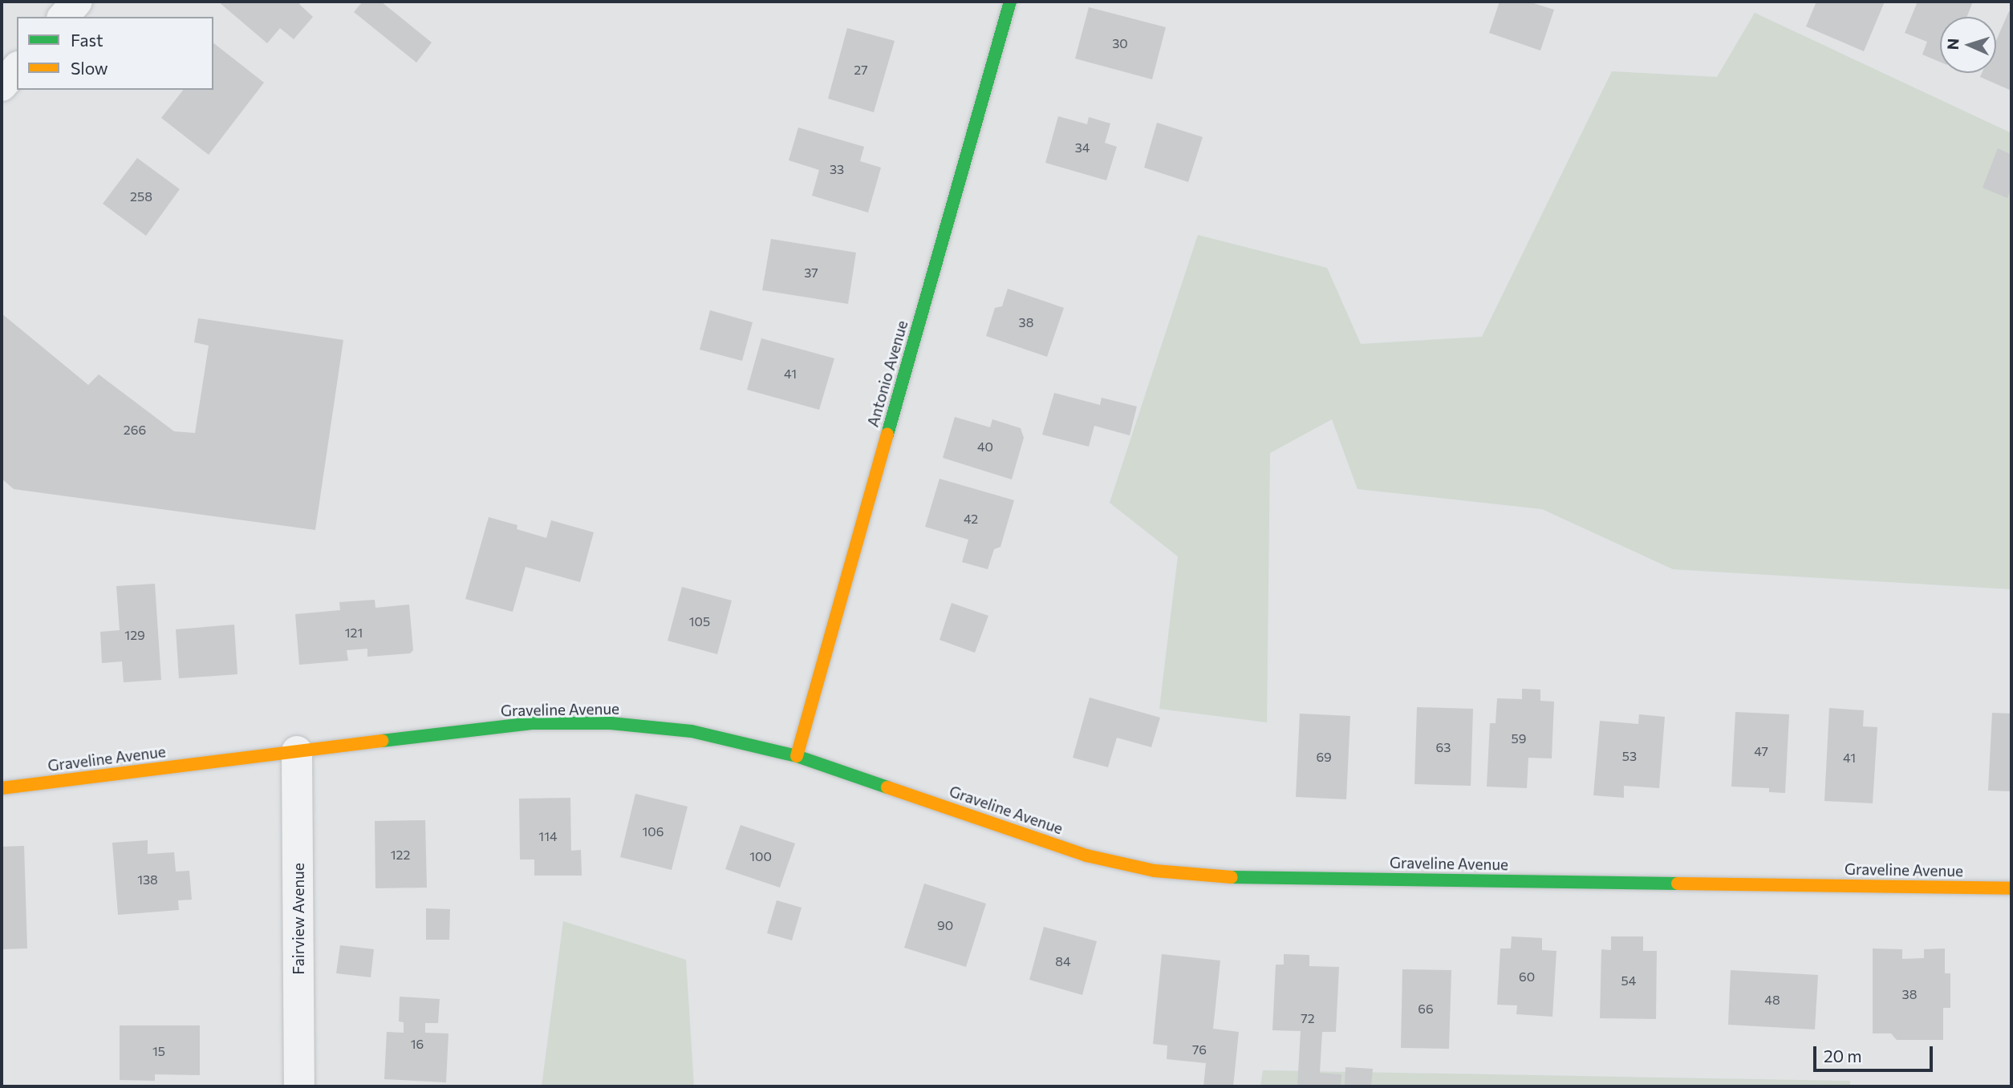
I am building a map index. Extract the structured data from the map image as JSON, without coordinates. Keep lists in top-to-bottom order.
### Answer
{
  "streets": {
    "street": ["Antonio Avenue", "Graveline Avenue", "Fairview Avenue"]
  },
  "crossings": [
    ["Antonio Avenue", "Graveline Avenue"],
    ["Graveline Avenue", "Fairview Avenue"]
  ],
  "house_numbers": [
    "30",
    "27",
    "34",
    "33",
    "258",
    "37",
    "38",
    "41",
    "266",
    "40",
    "42",
    "105",
    "121",
    "129",
    "59",
    "63",
    "47",
    "53",
    "69",
    "41",
    "106",
    "114",
    "122",
    "100",
    "138",
    "90",
    "84",
    "60",
    "54",
    "38",
    "48",
    "66",
    "72",
    "16",
    "76",
    "15"
  ],
  "legend": ["Fast", "Slow"],
  "scale_bar": "20 m",
  "north": "left"
}
